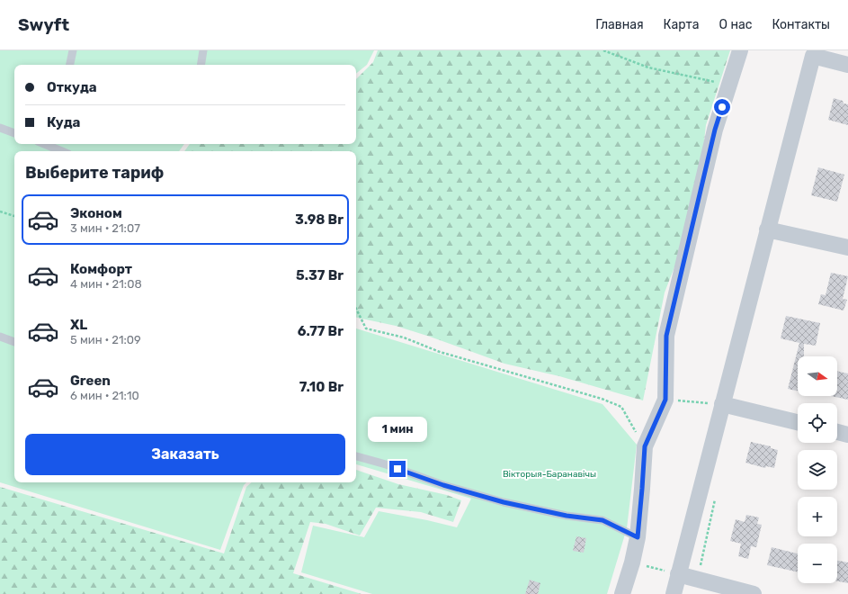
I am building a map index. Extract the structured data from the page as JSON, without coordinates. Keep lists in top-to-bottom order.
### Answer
{
  "parks": ["Вікторыя-Баранавічы"],
  "north": "right",
  "page": {
    "header": "Swyft",
    "nav": [
      "Главная",
      "Карта",
      "О нас",
      "Контакты"
    ],
    "banner": ["Откуда", "Куда"],
    "heading": "Выберите тариф",
    "list": [
      {
        "name": "Эконом",
        "note": "3 мин · 21:07",
        "value": "3.98 Br"
      },
      {
        "name": "Комфорт",
        "note": "4 мин · 21:08",
        "value": "5.37 Br"
      },
      {
        "name": "XL",
        "note": "5 мин · 21:09",
        "value": "6.77 Br"
      },
      {
        "name": "Green",
        "note": "6 мин · 21:10",
        "value": "7.10 Br"
      }
    ],
    "map_buttons": ["+", "−"],
    "bubble": "1 мин",
    "buttons": "Заказать"
  }
}
